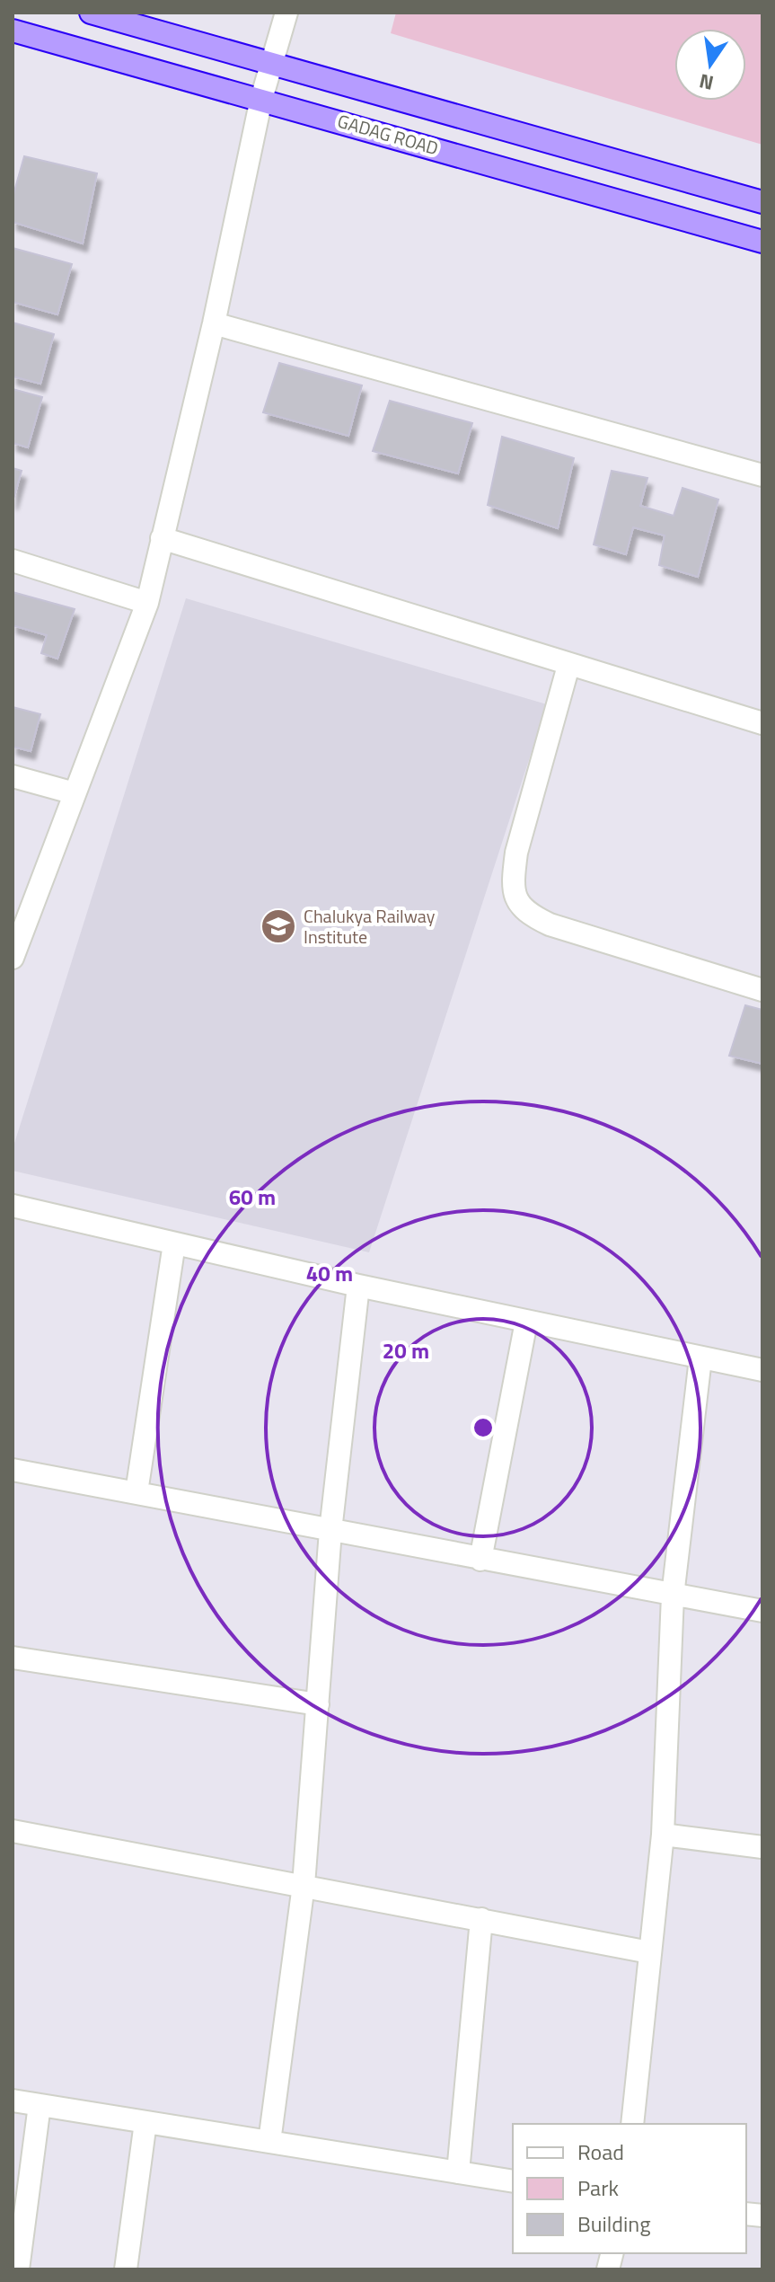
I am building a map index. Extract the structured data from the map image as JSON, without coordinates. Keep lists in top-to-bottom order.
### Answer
{
  "streets": {
    "highway": ["GADAG ROAD"]
  },
  "places": {
    "school or university": ["Chalukya Railway Institute"]
  },
  "legend": ["Road", "Park", "Building"],
  "north": "bottom",
  "rings": ["60 m", "40 m", "20 m"]
}
